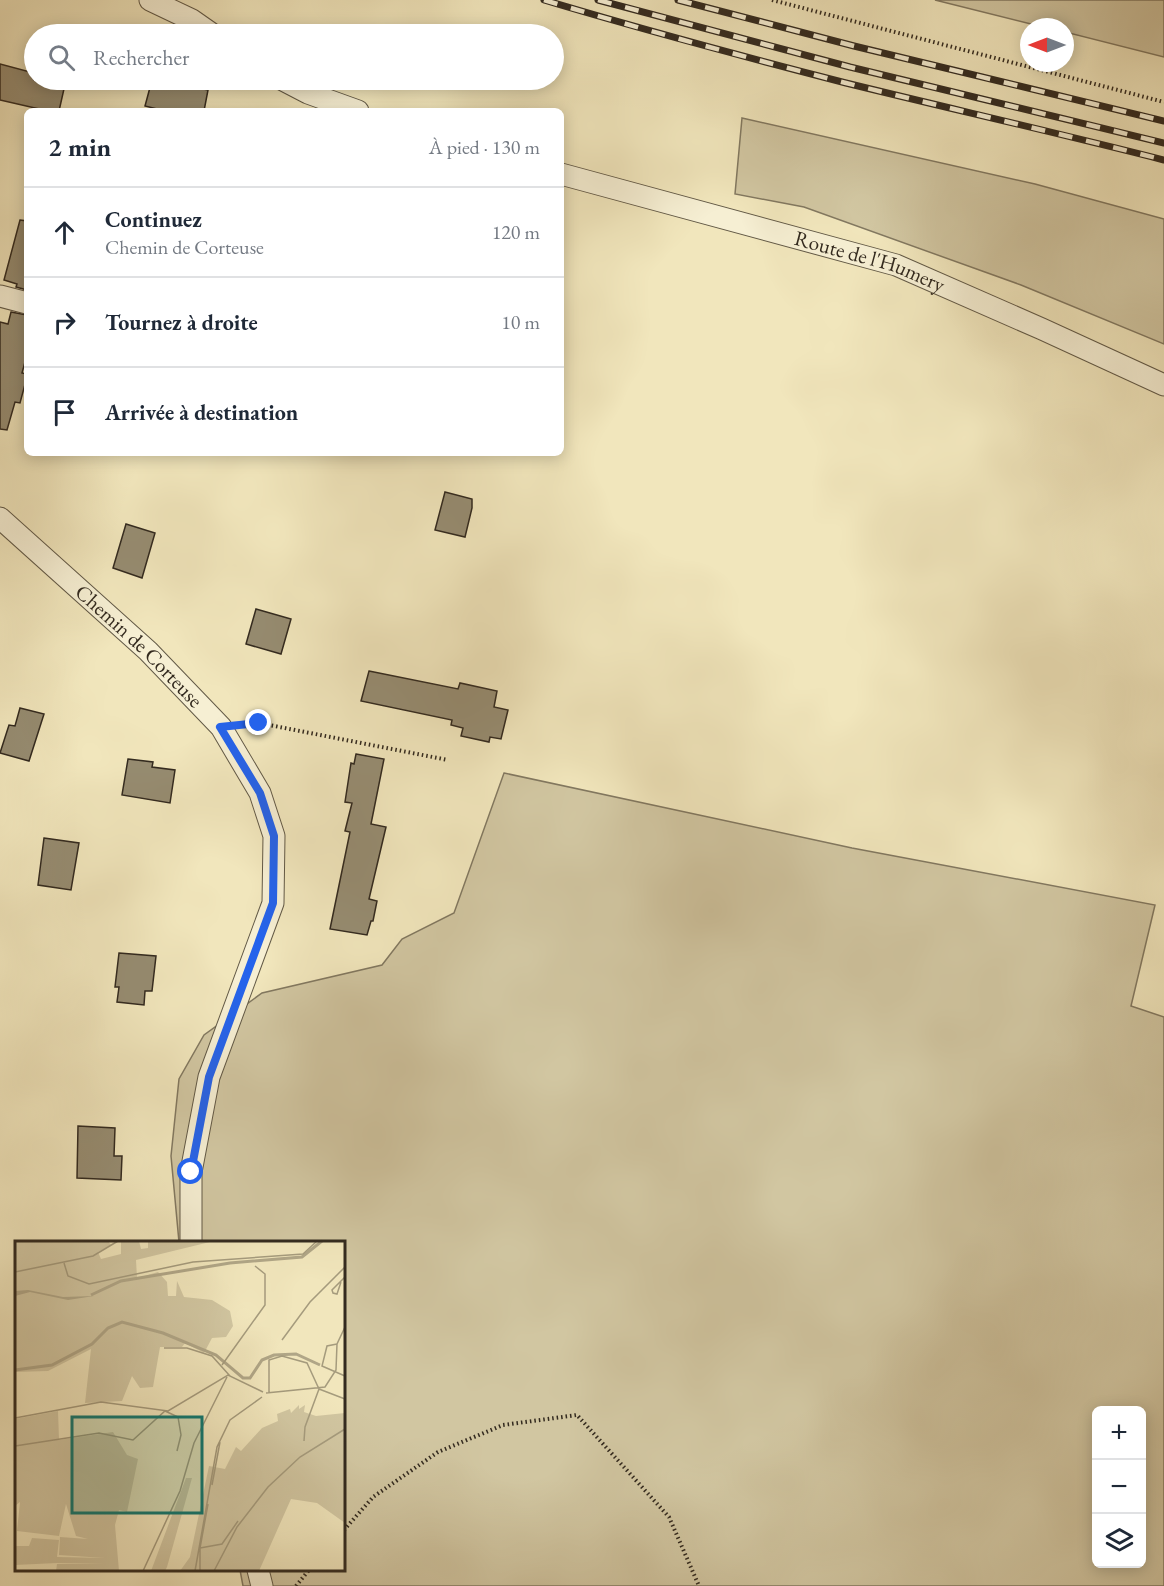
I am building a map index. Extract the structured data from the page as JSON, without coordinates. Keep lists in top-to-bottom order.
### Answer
{
  "streets": {
    "street": ["Route de l'Humery", "Chemin de Corteuse"]
  },
  "north": "left",
  "page": {
    "search": "Rechercher",
    "heading": ["2 min", "À pied · 130 m"],
    "list": [
      ["Continuez", "Chemin de Corteuse", "120 m"],
      ["Tournez à droite", "10 m"],
      "Arrivée à destination"
    ],
    "map_buttons": ["+", "−"]
  }
}
